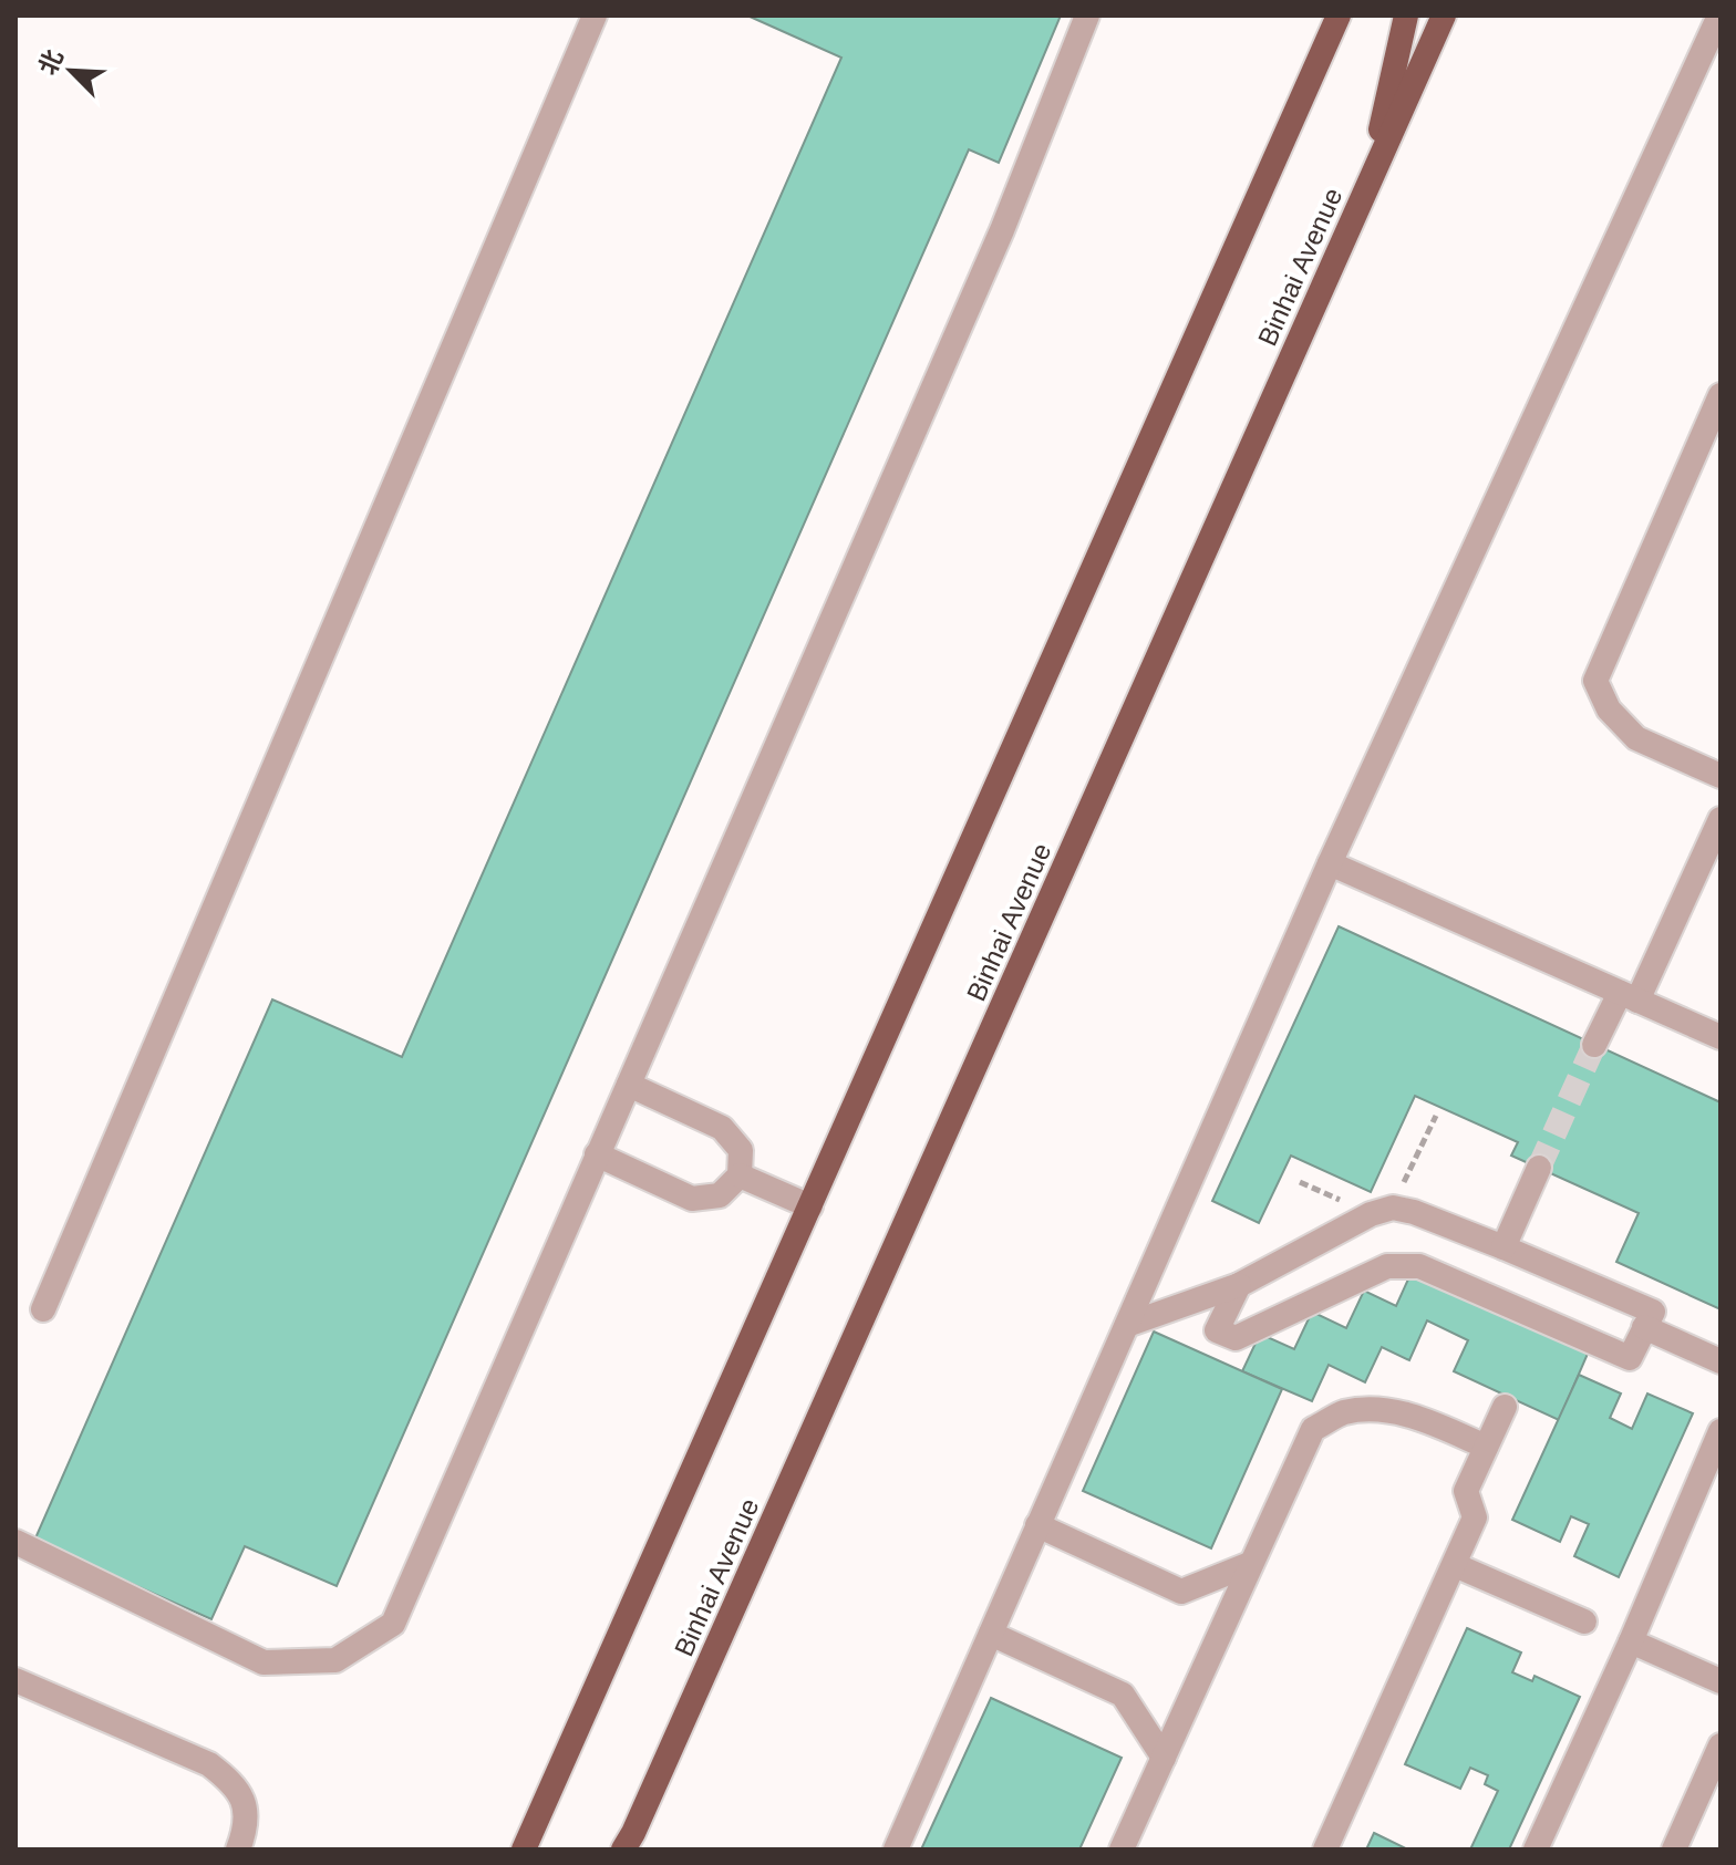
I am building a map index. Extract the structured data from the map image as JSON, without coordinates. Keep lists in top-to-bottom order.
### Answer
{
  "streets": {
    "highway": ["Binhai Avenue"]
  },
  "north": "top left"
}
